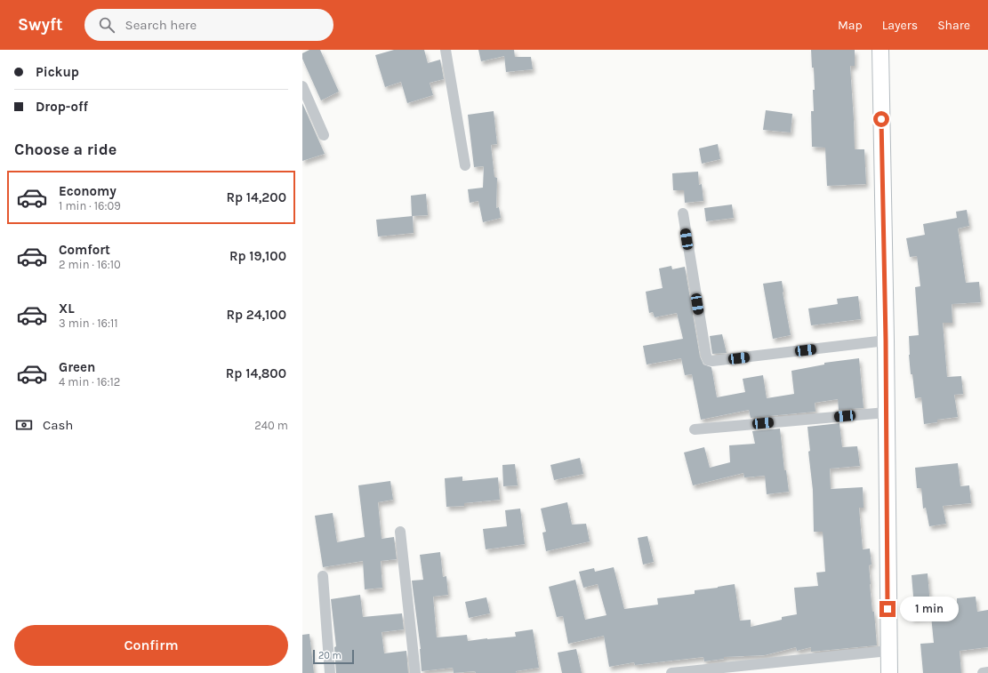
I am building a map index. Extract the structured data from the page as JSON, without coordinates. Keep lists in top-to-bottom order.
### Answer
{
  "scale_bar": "20 m",
  "page": {
    "header": "Swyft",
    "search": "Search here",
    "nav": ["Map", "Layers", "Share"],
    "banner": ["Pickup", "Drop-off"],
    "heading": "Choose a ride",
    "list": [
      {
        "name": "Economy",
        "note": "1 min · 16:09",
        "value": "Rp 14,200"
      },
      {
        "name": "Comfort",
        "note": "2 min · 16:10",
        "value": "Rp 19,100"
      },
      {
        "name": "XL",
        "note": "3 min · 16:11",
        "value": "Rp 24,100"
      },
      {
        "name": "Green",
        "note": "4 min · 16:12",
        "value": "Rp 14,800"
      }
    ],
    "pay": ["Cash", "240 m"],
    "bubble": "1 min",
    "buttons": "Confirm",
    "scale": "20 m"
  }
}
